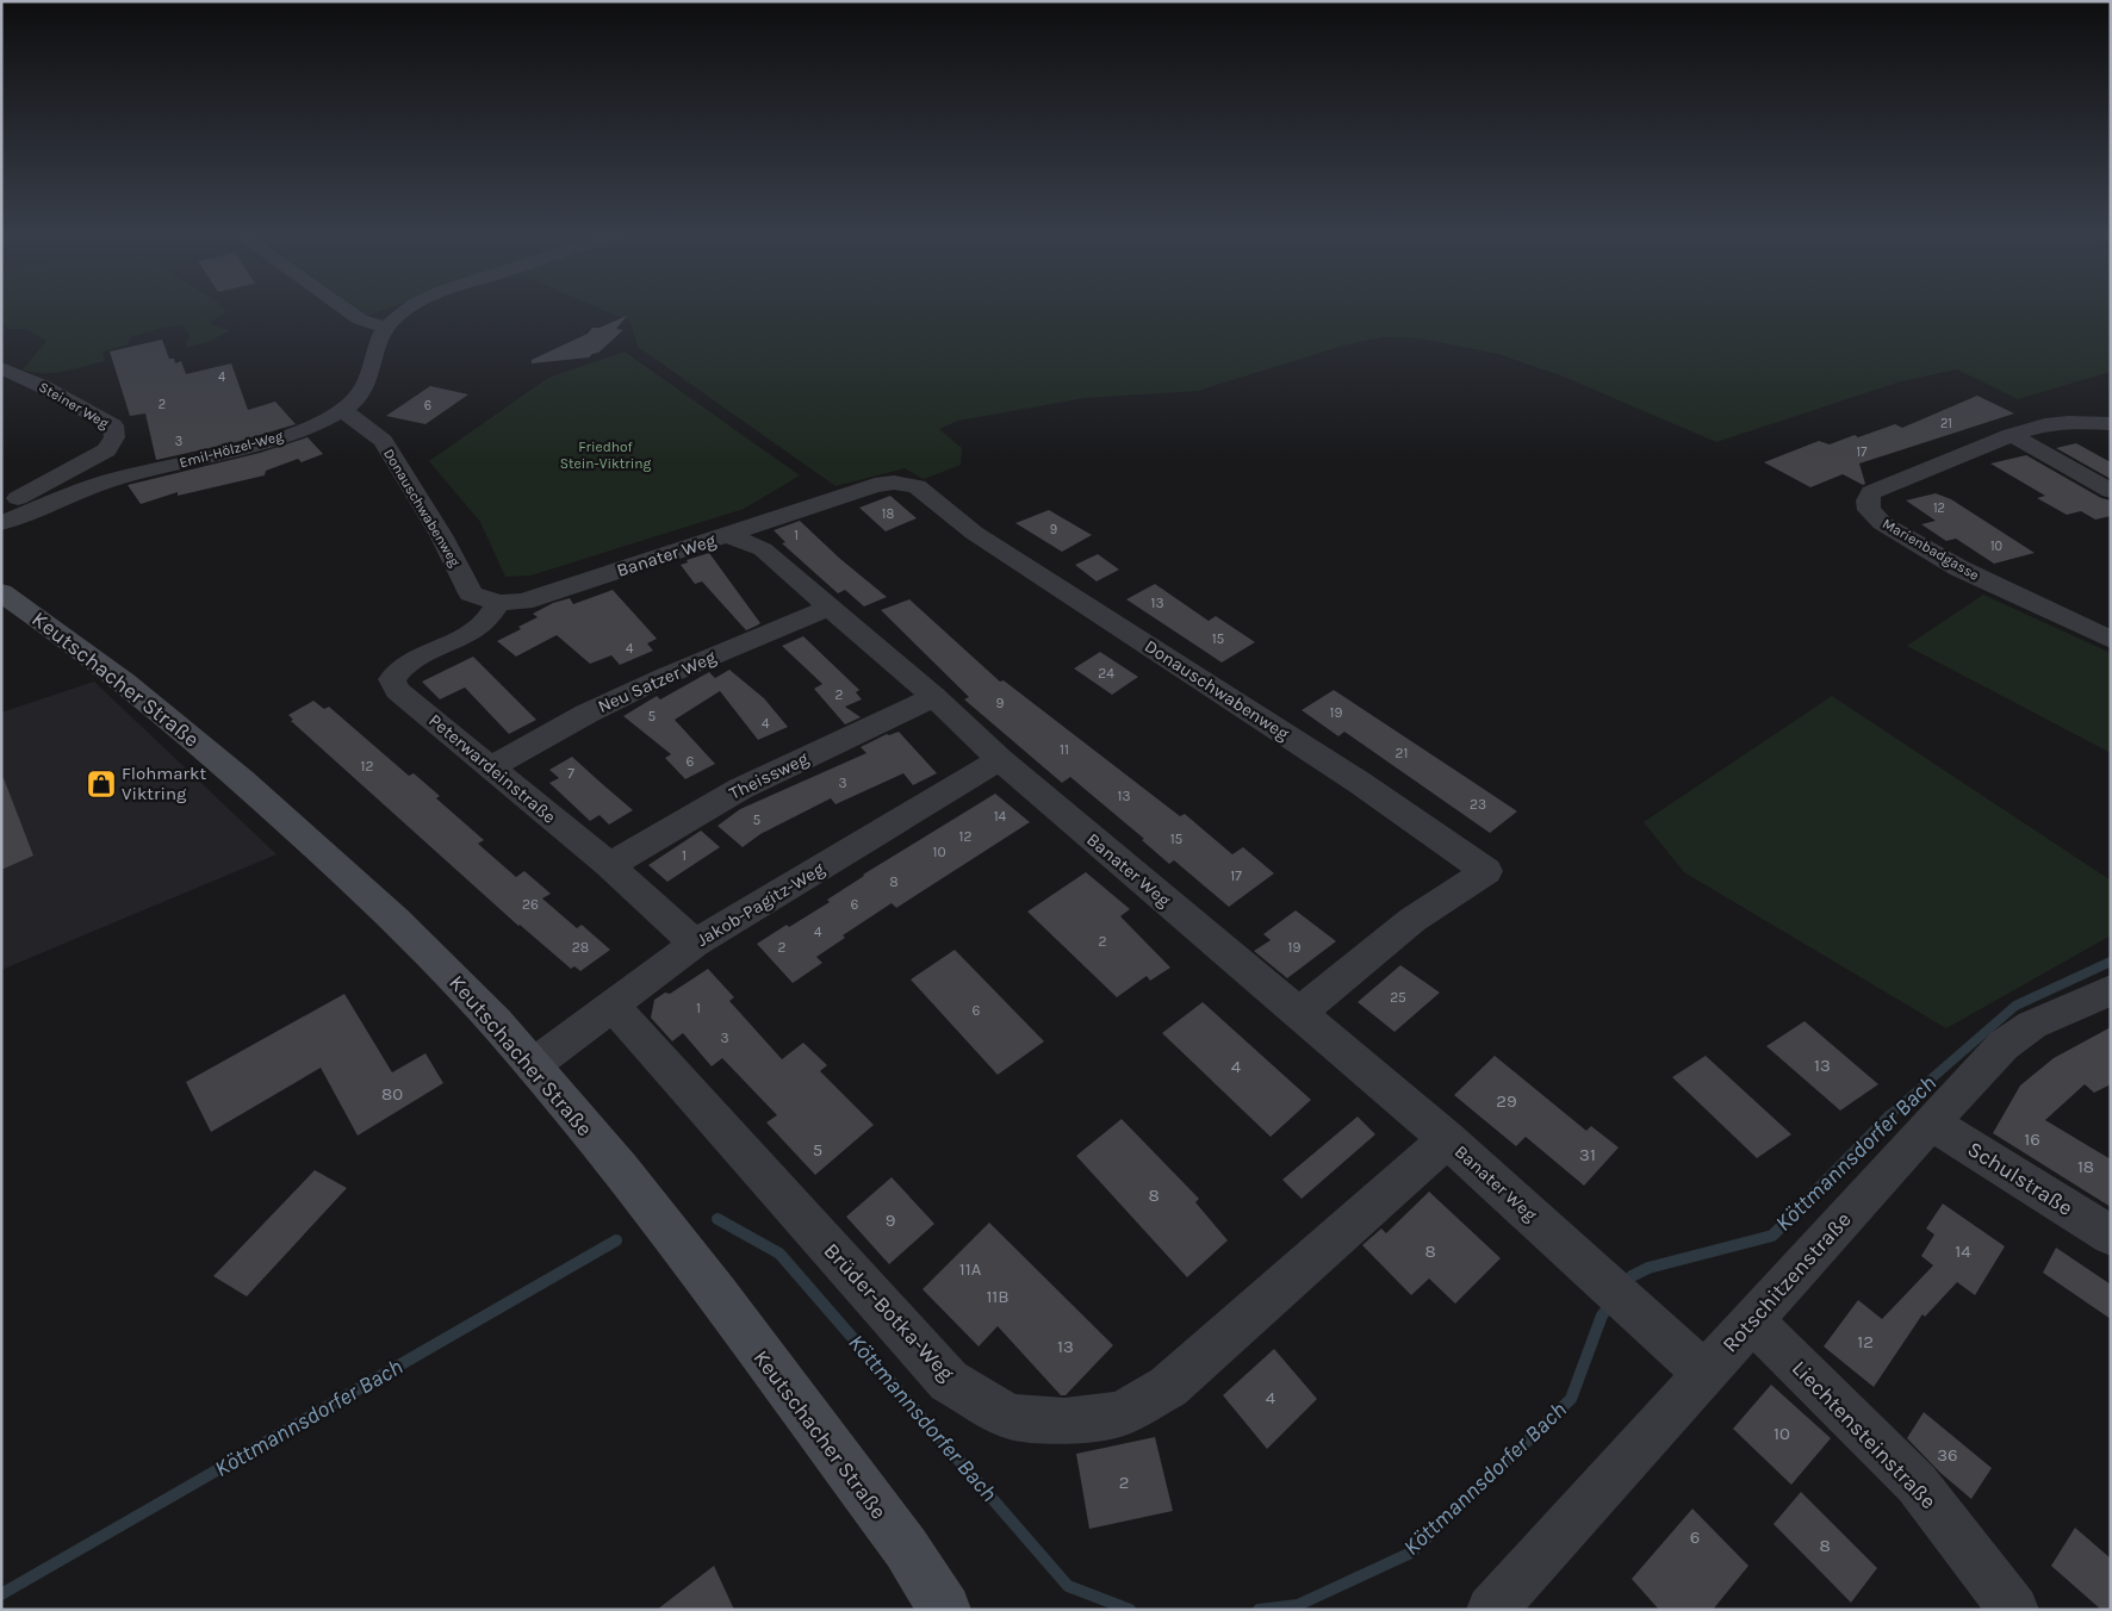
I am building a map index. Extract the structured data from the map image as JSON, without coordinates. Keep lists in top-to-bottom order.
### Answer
{
  "streets": {
    "main road": ["Keutschacher Straße"],
    "street": [
      "Steiner Weg",
      "Emil-Hölzel-Weg",
      "Donauschwabenweg",
      "Marienbadgasse",
      "Banater Weg",
      "Neu Satzer Weg",
      "Peterwardeinstraße",
      "Theissweg",
      "Jakob-Pagitz-Weg",
      "Schulstraße",
      "Rotschitzenstraße",
      "Brüder-Botka-Weg",
      "Liechtensteinstraße"
    ]
  },
  "crossings": [
    ["Emil-Hölzel-Weg", "Donauschwabenweg"],
    ["Donauschwabenweg", "Banater Weg"],
    ["Donauschwabenweg", "Peterwardeinstraße"],
    ["Banater Weg", "Neu Satzer Weg"],
    ["Banater Weg", "Peterwardeinstraße"],
    ["Banater Weg", "Theissweg"],
    ["Banater Weg", "Jakob-Pagitz-Weg"],
    ["Banater Weg", "Rotschitzenstraße"],
    ["Banater Weg", "Brüder-Botka-Weg"],
    ["Keutschacher Straße", "Jakob-Pagitz-Weg"],
    ["Neu Satzer Weg", "Peterwardeinstraße"],
    ["Peterwardeinstraße", "Theissweg"],
    ["Peterwardeinstraße", "Jakob-Pagitz-Weg"],
    ["Jakob-Pagitz-Weg", "Brüder-Botka-Weg"],
    ["Schulstraße", "Rotschitzenstraße"],
    ["Rotschitzenstraße", "Liechtensteinstraße"]
  ],
  "water": ["Köttmannsdorfer Bach"],
  "parks": ["Friedhof Stein-Viktring"],
  "places": {
    "shop": ["Flohmarkt Viktring"]
  },
  "house_numbers": [
    "4",
    "2",
    "6",
    "21",
    "3",
    "17",
    "12",
    "18",
    "9",
    "1",
    "10",
    "13",
    "15",
    "4",
    "24",
    "2",
    "9",
    "19",
    "5",
    "4",
    "11",
    "21",
    "6",
    "12",
    "7",
    "3",
    "13",
    "23",
    "14",
    "5",
    "12",
    "15",
    "10",
    "1",
    "17",
    "8",
    "26",
    "6",
    "4",
    "2",
    "28",
    "2",
    "19",
    "25",
    "1",
    "6",
    "3",
    "13",
    "4",
    "80",
    "29",
    "16",
    "5",
    "31",
    "18",
    "8",
    "9",
    "8",
    "14",
    "11A",
    "11B",
    "12",
    "13",
    "4",
    "10",
    "36",
    "2",
    "6",
    "8"
  ]
}
